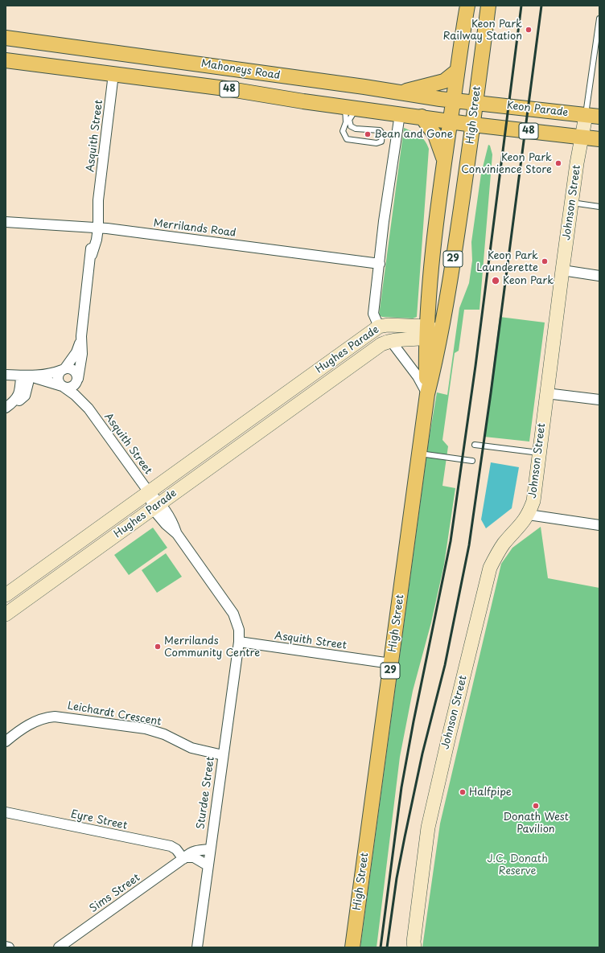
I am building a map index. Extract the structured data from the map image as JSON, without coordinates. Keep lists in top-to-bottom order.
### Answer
{
  "streets": {
    "main road": [
      "Mahoneys Road",
      "48",
      "Keon Parade",
      "High Street",
      "29"
    ],
    "street": [
      "Asquith Street",
      "Johnson Street",
      "Merrilands Road",
      "Hughes Parade",
      "Leichardt Crescent",
      "Sturdee Street",
      "Eyre Street",
      "Sims Street"
    ]
  },
  "crossings": [
    ["Mahoneys Road", "48"],
    ["Mahoneys Road", "Keon Parade"],
    ["Mahoneys Road", "High Street"],
    ["Mahoneys Road", "Asquith Street"],
    ["48", "High Street"],
    ["48", "Johnson Street"],
    ["Keon Parade", "High Street"],
    ["Keon Parade", "Johnson Street"],
    ["High Street", "Asquith Street"],
    ["High Street", "Hughes Parade"],
    ["Asquith Street", "Merrilands Road"],
    ["Asquith Street", "Hughes Parade"],
    ["Asquith Street", "Sturdee Street"],
    ["Leichardt Crescent", "Sturdee Street"],
    ["Sturdee Street", "Sims Street"],
    ["Eyre Street", "Sims Street"]
  ],
  "parks": ["J.C. Donath Reserve"],
  "places": [
    "Keon Park Railway Station",
    "Bean and Gone",
    "Keon Park Convinience Store",
    "Keon Park Launderette",
    "Keon Park",
    "Merrilands Community Centre",
    "Halfpipe",
    "Donath West Pavilion"
  ]
}
